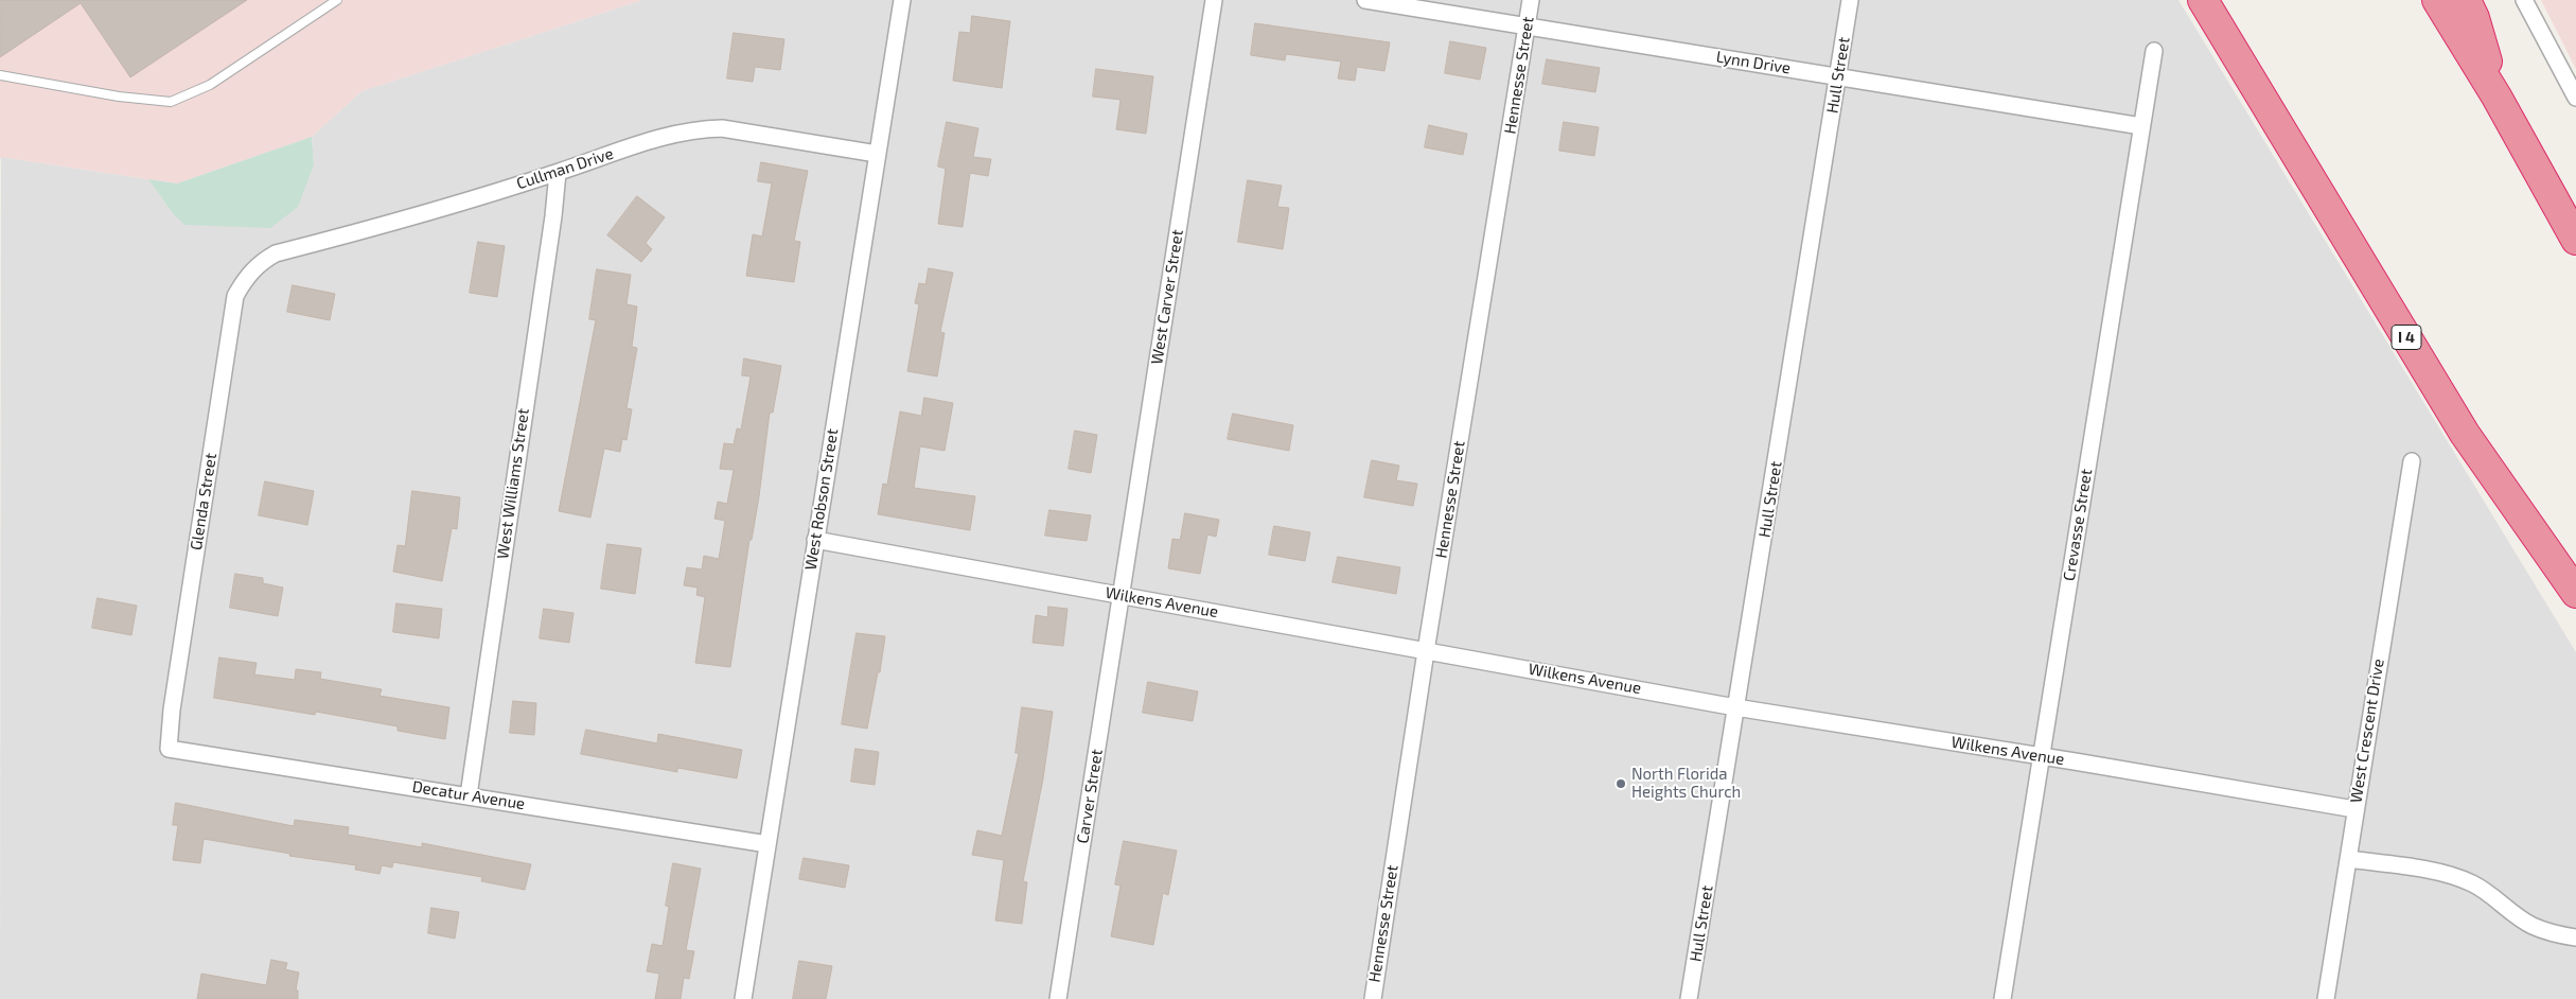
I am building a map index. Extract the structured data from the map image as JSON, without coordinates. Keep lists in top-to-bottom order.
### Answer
{
  "streets": {
    "highway": ["I 4"],
    "street": [
      "Lynn Drive",
      "Hennesse Street",
      "Hull Street",
      "Cullman Drive",
      "West Carver Street",
      "West Williams Street",
      "West Robson Street",
      "Glenda Street",
      "Crevasse Street",
      "Wilkens Avenue",
      "West Crescent Drive",
      "Decatur Avenue",
      "Carver Street"
    ]
  },
  "crossings": [
    ["Lynn Drive", "Hennesse Street"],
    ["Lynn Drive", "Hull Street"],
    ["Lynn Drive", "Crevasse Street"],
    ["Hennesse Street", "Wilkens Avenue"],
    ["Hull Street", "Wilkens Avenue"],
    ["Cullman Drive", "West Williams Street"],
    ["Cullman Drive", "West Robson Street"],
    ["Cullman Drive", "Glenda Street"],
    ["West Carver Street", "Wilkens Avenue"],
    ["West Carver Street", "Carver Street"],
    ["West Williams Street", "Decatur Avenue"],
    ["West Robson Street", "Wilkens Avenue"],
    ["West Robson Street", "Decatur Avenue"],
    ["Glenda Street", "Decatur Avenue"],
    ["Crevasse Street", "Wilkens Avenue"],
    ["Wilkens Avenue", "West Crescent Drive"],
    ["Wilkens Avenue", "Carver Street"]
  ],
  "places": ["North Florida Heights Church"]
}
